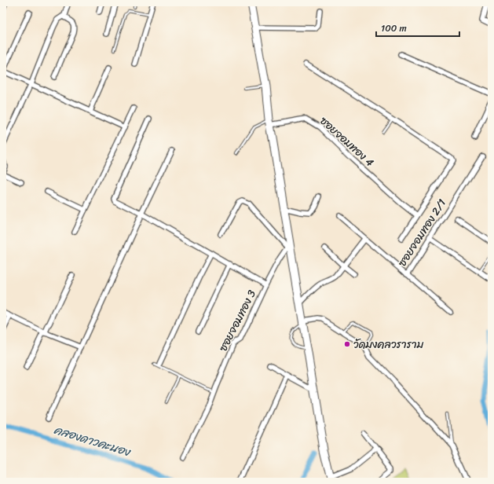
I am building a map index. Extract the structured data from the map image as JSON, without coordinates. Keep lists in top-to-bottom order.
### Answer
{
  "streets": {
    "street": ["ซอยจอมทอง 4", "ซอยจอมทอง 2/1", "ซอยจอมทอง 3"]
  },
  "water": ["คลองดาวคะนอง"],
  "places": ["วัดมงคลวราราม"],
  "scale_bar": "100 m"
}
